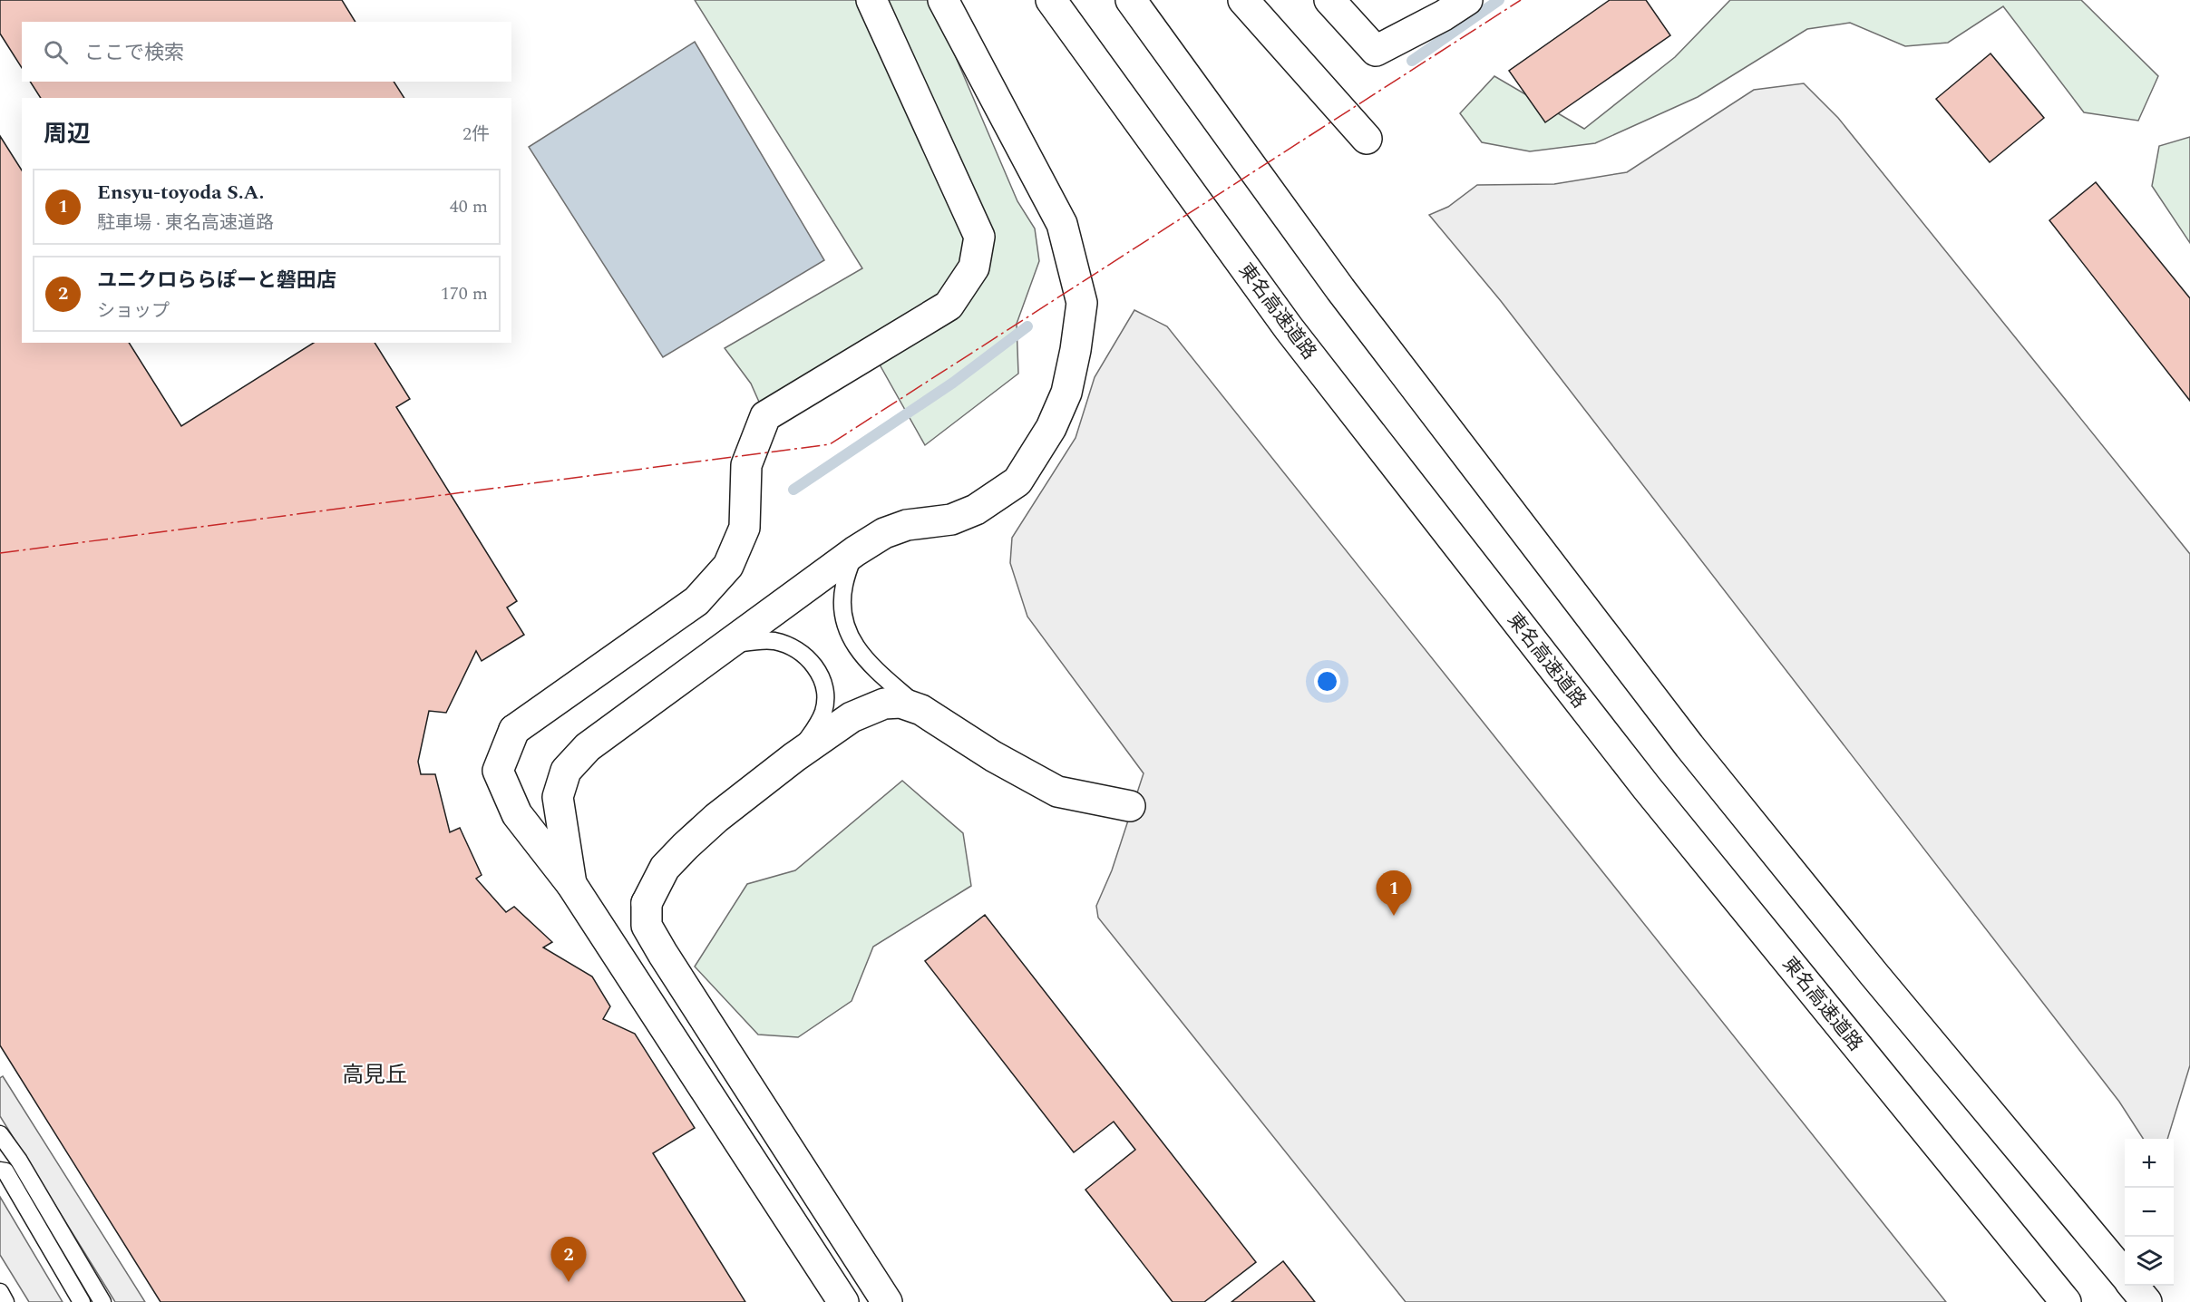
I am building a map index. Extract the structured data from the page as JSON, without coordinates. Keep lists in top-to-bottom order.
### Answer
{
  "streets": {
    "main road": ["東名高速道路"]
  },
  "districts": ["高見丘"],
  "page": {
    "search": "ここで検索",
    "heading": ["周辺", "2件"],
    "list": [
      {
        "mark": "1",
        "name": "Ensyu-toyoda S.A.",
        "note": "駐車場 · 東名高速道路",
        "value": "40 m"
      },
      {
        "mark": "2",
        "name": "ユニクロららぽーと磐田店",
        "note": "ショップ",
        "value": "170 m"
      }
    ],
    "pins": ["1", "2"],
    "map_buttons": ["+", "−"]
  }
}
